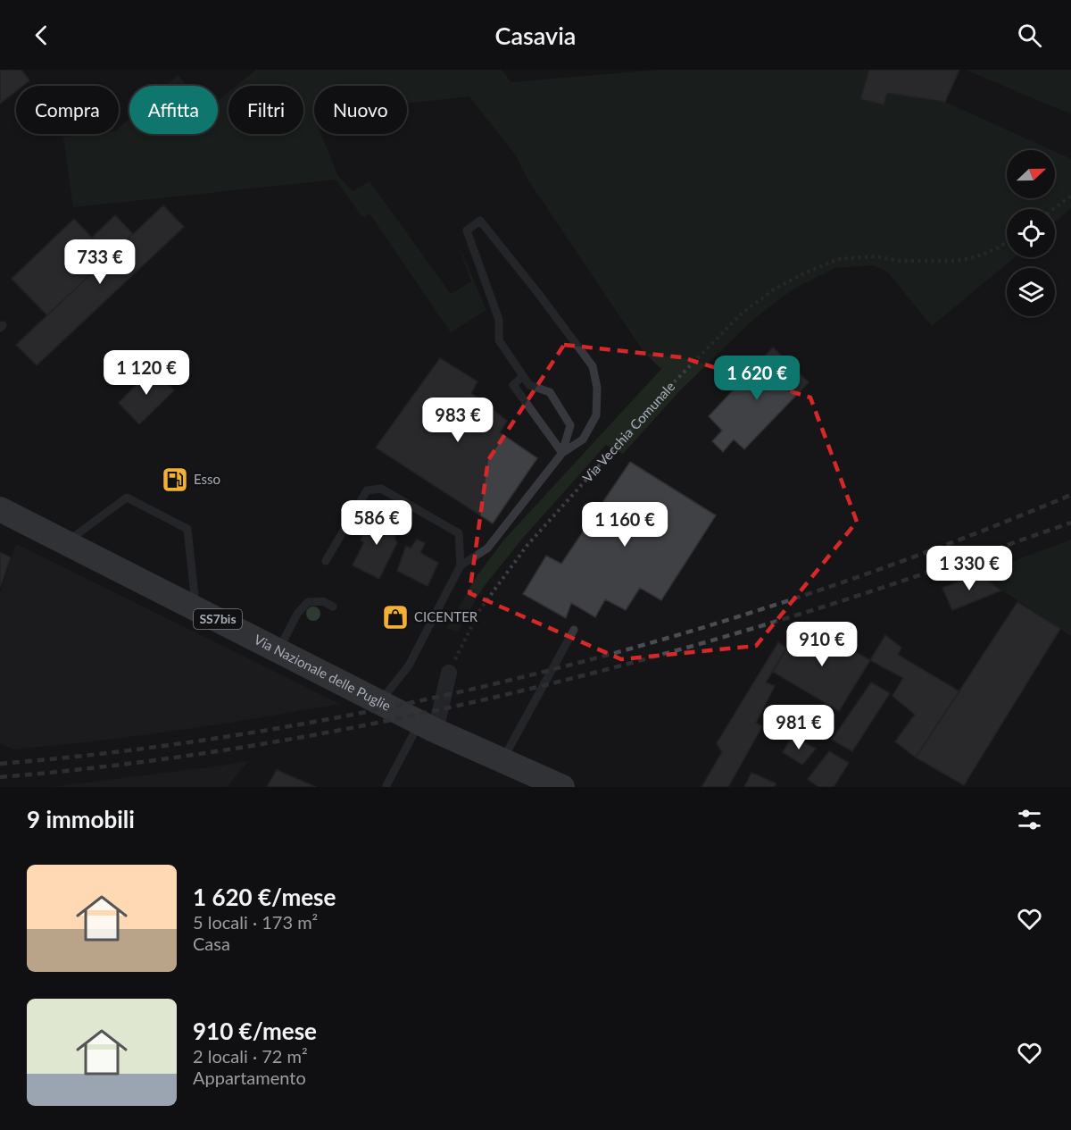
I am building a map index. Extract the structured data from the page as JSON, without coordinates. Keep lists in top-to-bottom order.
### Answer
{
  "streets": {
    "main road": ["SS7bis", "Via Nazionale delle Puglie"],
    "path": ["Via Vecchia Comunale"]
  },
  "places": {
    "fuel station": ["Esso"],
    "shop": ["CICENTER"]
  },
  "north": "right",
  "page": {
    "header": "Casavia",
    "chip": [
      "Compra",
      "Affitta",
      "Filtri",
      "Nuovo"
    ],
    "price": [
      "733 €",
      "1 120 €",
      "1 620 €",
      "983 €",
      "586 €",
      "1 160 €",
      "1 330 €",
      "910 €",
      "981 €"
    ],
    "heading": "9 immobili",
    "list": [
      {
        "name": "1 620 €/mese",
        "note": "5 locali · 173 m² · Casa"
      },
      {
        "name": "910 €/mese",
        "note": "2 locali · 72 m² · Appartamento"
      }
    ]
  }
}
